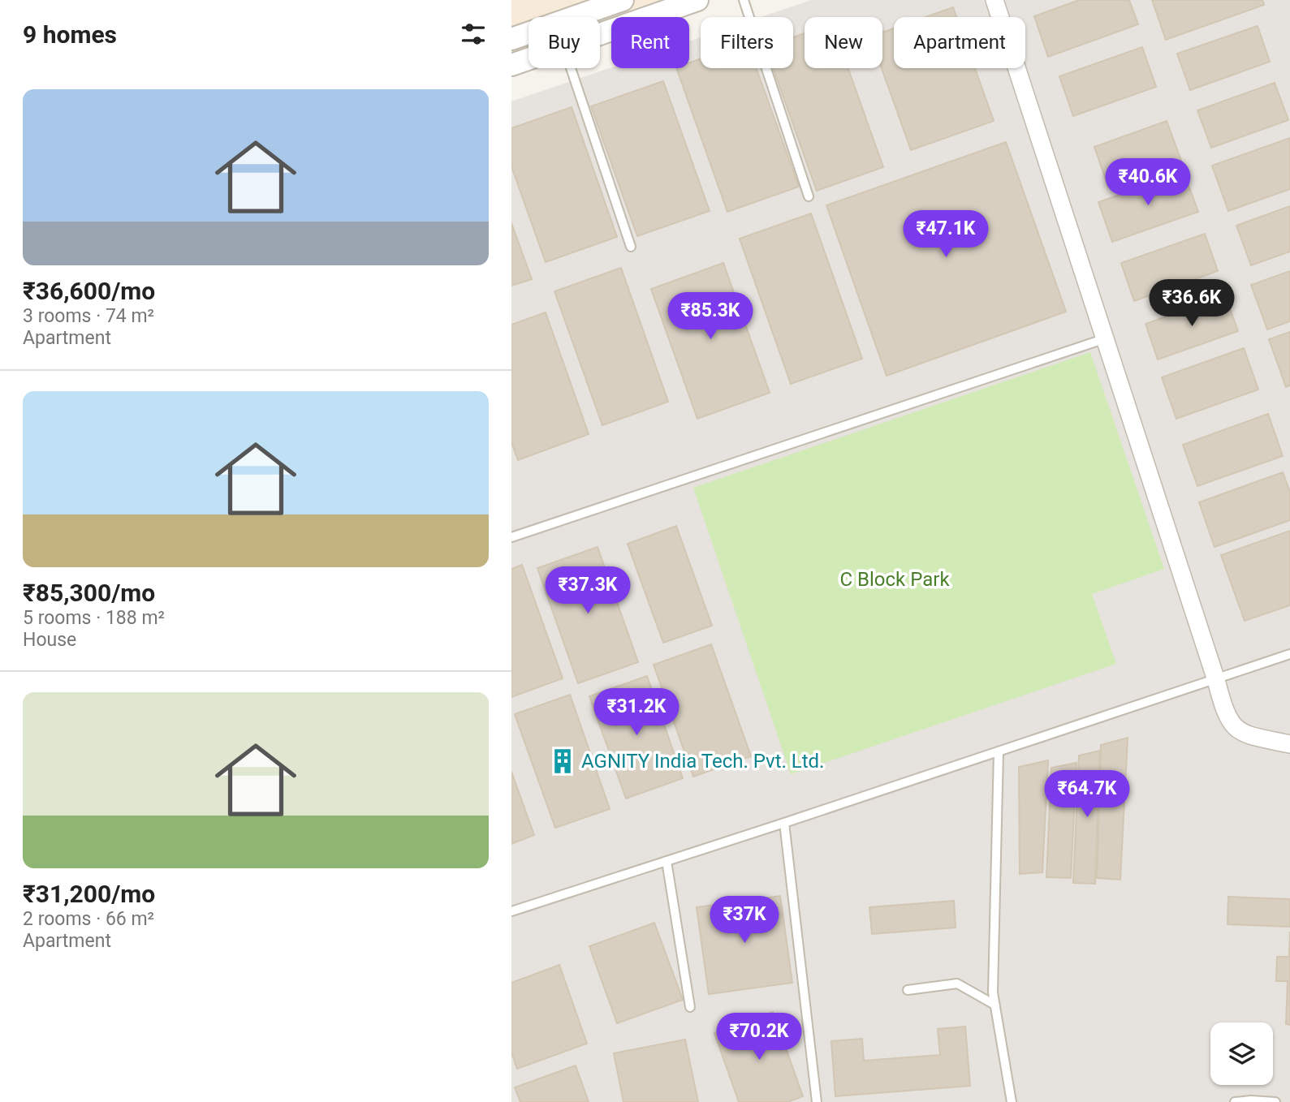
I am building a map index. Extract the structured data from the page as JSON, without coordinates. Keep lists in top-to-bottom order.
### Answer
{
  "parks": ["C Block Park"],
  "places": {
    "building": ["AGNITY India Tech. Pvt. Ltd."]
  },
  "page": {
    "heading": "9 homes",
    "chip": [
      "Buy",
      "Rent",
      "Filters",
      "New",
      "Apartment"
    ],
    "list": [
      {
        "name": "₹36,600/mo",
        "note": "3 rooms · 74 m² · Apartment"
      },
      {
        "name": "₹85,300/mo",
        "note": "5 rooms · 188 m² · House"
      },
      {
        "name": "₹31,200/mo",
        "note": "2 rooms · 66 m² · Apartment"
      }
    ],
    "price": [
      "₹40.6K",
      "₹47.1K",
      "₹36.6K",
      "₹85.3K",
      "₹37.3K",
      "₹31.2K",
      "₹64.7K",
      "₹37K",
      "₹70.2K"
    ]
  }
}
